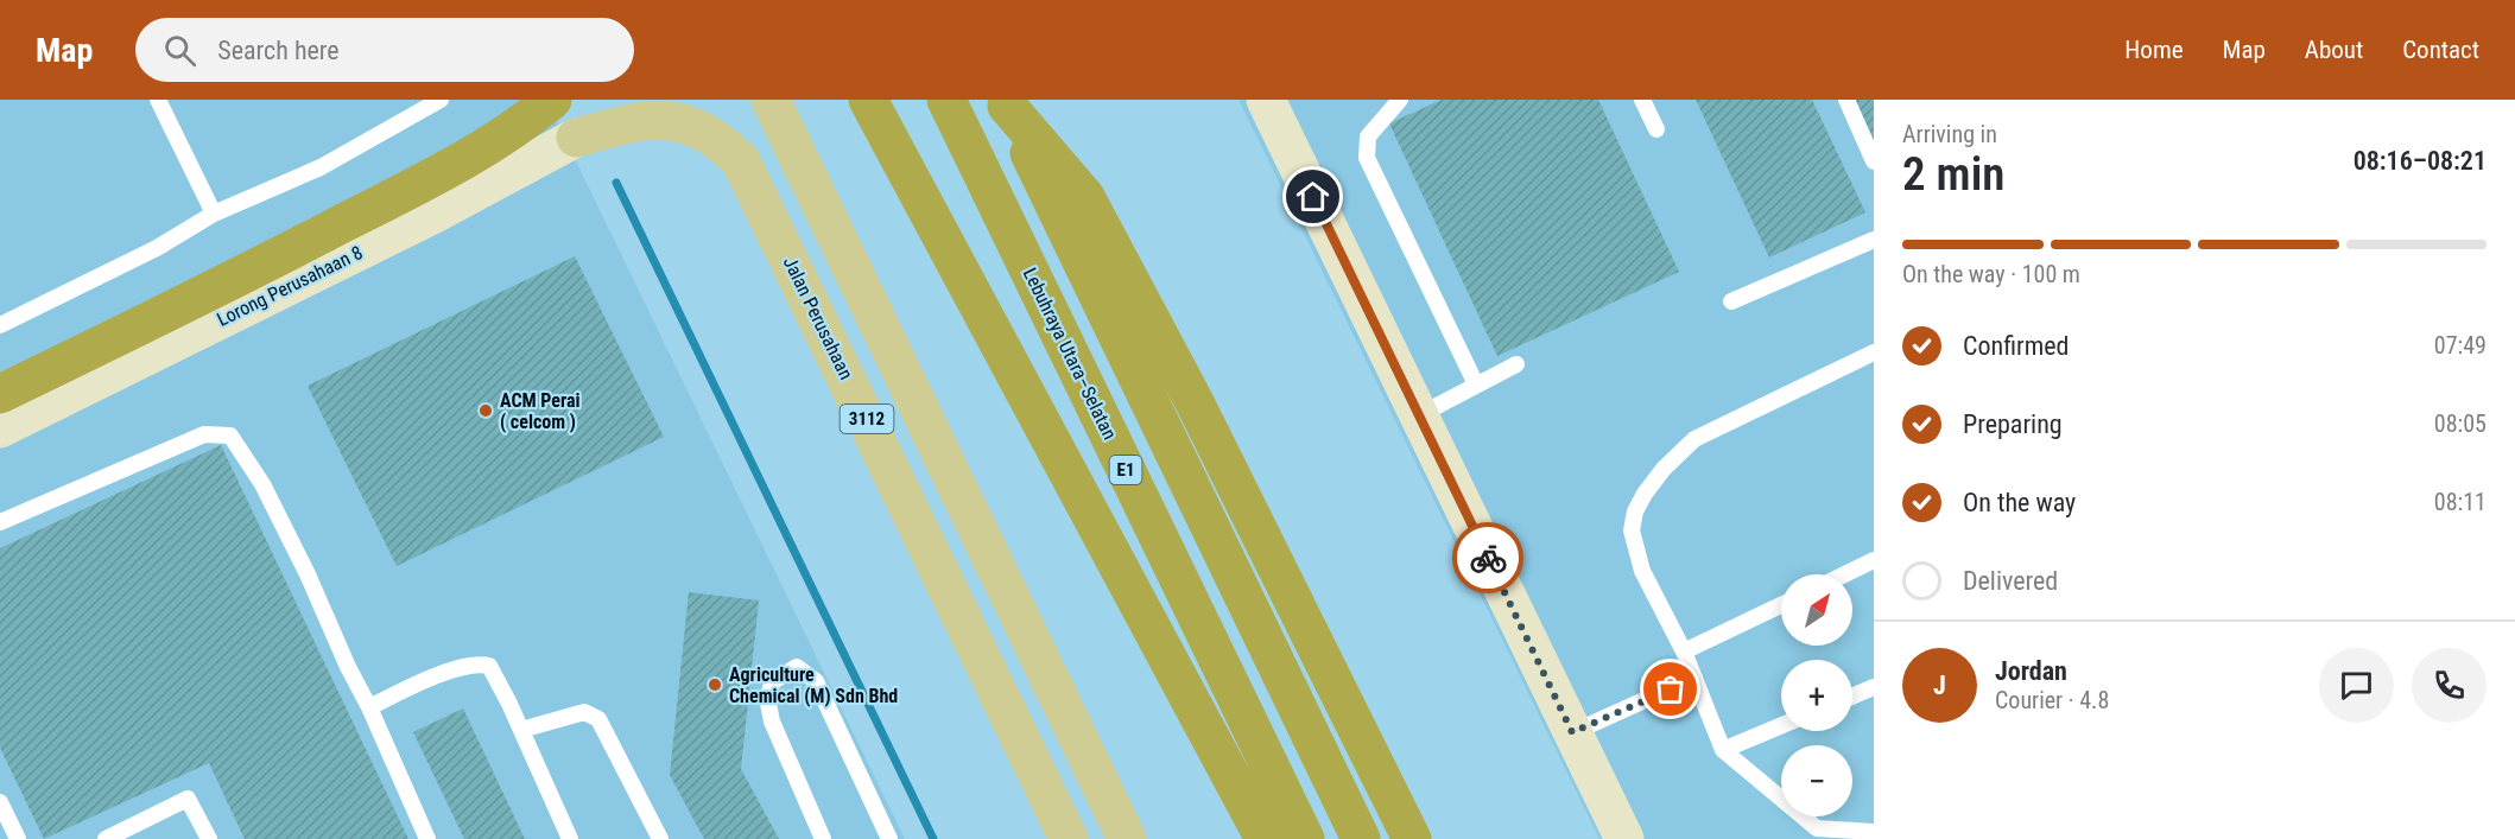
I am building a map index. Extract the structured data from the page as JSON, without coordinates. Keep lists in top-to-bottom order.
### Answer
{
  "streets": {
    "highway": ["Lebuhraya Utara–Selatan", "E1"],
    "main road": ["Jalan Perusahaan", "3112"],
    "street": ["Lorong Perusahaan 8"]
  },
  "crossings": [
    ["Lorong Perusahaan 8", "Jalan Perusahaan"]
  ],
  "places": ["ACM Perai ( celcom )", "Agriculture Chemical (M) Sdn Bhd"],
  "north": "top right",
  "page": {
    "header": "Map",
    "search": "Search here",
    "nav": [
      "Home",
      "Map",
      "About",
      "Contact"
    ],
    "heading": ["2 min", "Arriving in", "08:16–08:21"],
    "panel": ["Jordan", "Courier · 4.8"],
    "bar": "On the way · 100 m",
    "list": [
      ["Confirmed", "07:49"],
      ["Preparing", "08:05"],
      ["On the way", "08:11"],
      "Delivered"
    ],
    "map_buttons": ["+", "−"],
    "round": "J"
  }
}
